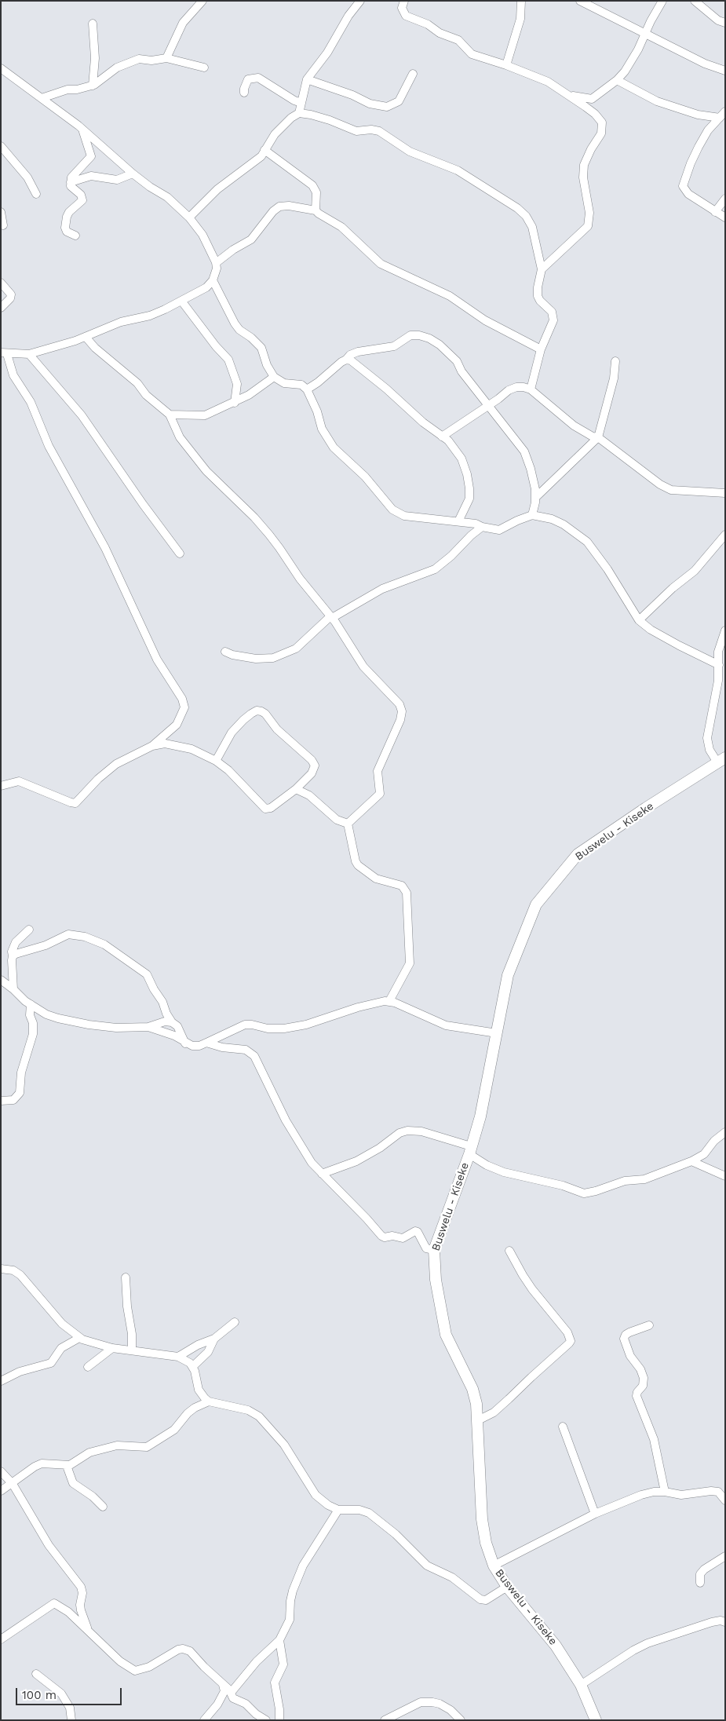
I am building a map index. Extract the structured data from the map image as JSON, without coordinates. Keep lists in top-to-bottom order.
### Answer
{
  "streets": {
    "main road": ["Buswelu - Kiseke"]
  },
  "scale_bar": "100 m"
}
